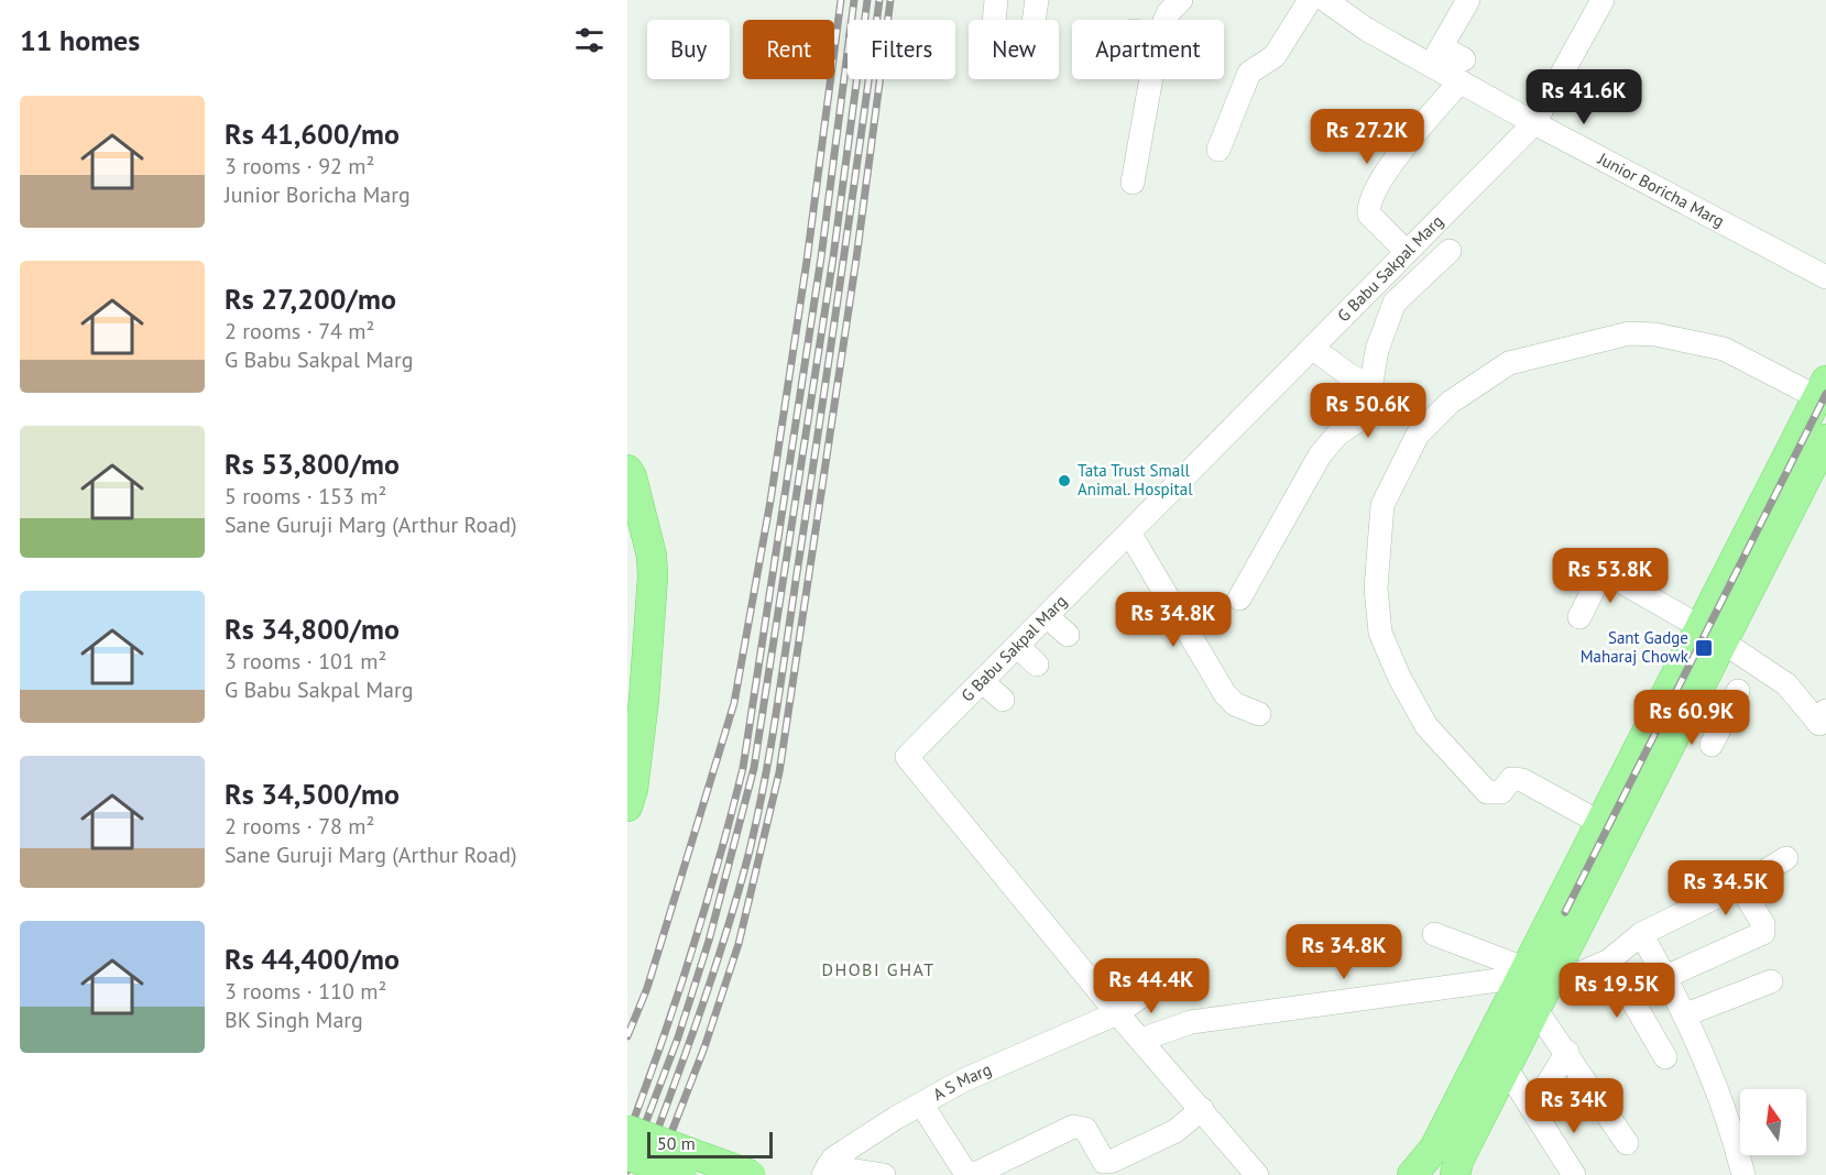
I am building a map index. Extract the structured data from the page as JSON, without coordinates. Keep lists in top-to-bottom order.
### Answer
{
  "streets": {
    "street": ["Junior Boricha Marg", "G Babu Sakpal Marg", "A S Marg"]
  },
  "crossings": [
    ["Junior Boricha Marg", "G Babu Sakpal Marg"],
    ["G Babu Sakpal Marg", "A S Marg"]
  ],
  "districts": ["DHOBI GHAT"],
  "places": {
    "other": ["Tata Trust Small Animal. Hospital"],
    "transit": ["Sant Gadge Maharaj Chowk"]
  },
  "scale_bar": "50 m",
  "north": "top",
  "page": {
    "heading": "11 homes",
    "chip": [
      "Buy",
      "Rent",
      "Filters",
      "New",
      "Apartment"
    ],
    "price": [
      "Rs 41.6K",
      "Rs 27.2K",
      "Rs 50.6K",
      "Rs 53.8K",
      "Rs 34.8K",
      "Rs 60.9K",
      "Rs 34.5K",
      "Rs 34.8K",
      "Rs 44.4K",
      "Rs 19.5K",
      "Rs 34K"
    ],
    "list": [
      {
        "name": "Rs 41,600/mo",
        "note": "3 rooms · 92 m² · Junior Boricha Marg"
      },
      {
        "name": "Rs 27,200/mo",
        "note": "2 rooms · 74 m² · G Babu Sakpal Marg"
      },
      {
        "name": "Rs 53,800/mo",
        "note": "5 rooms · 153 m² · Sane Guruji Marg (Arthur Road)"
      },
      {
        "name": "Rs 34,800/mo",
        "note": "3 rooms · 101 m² · G Babu Sakpal Marg"
      },
      {
        "name": "Rs 34,500/mo",
        "note": "2 rooms · 78 m² · Sane Guruji Marg (Arthur Road)"
      },
      {
        "name": "Rs 44,400/mo",
        "note": "3 rooms · 110 m² · BK Singh Marg"
      }
    ],
    "scale": "50 m"
  }
}
